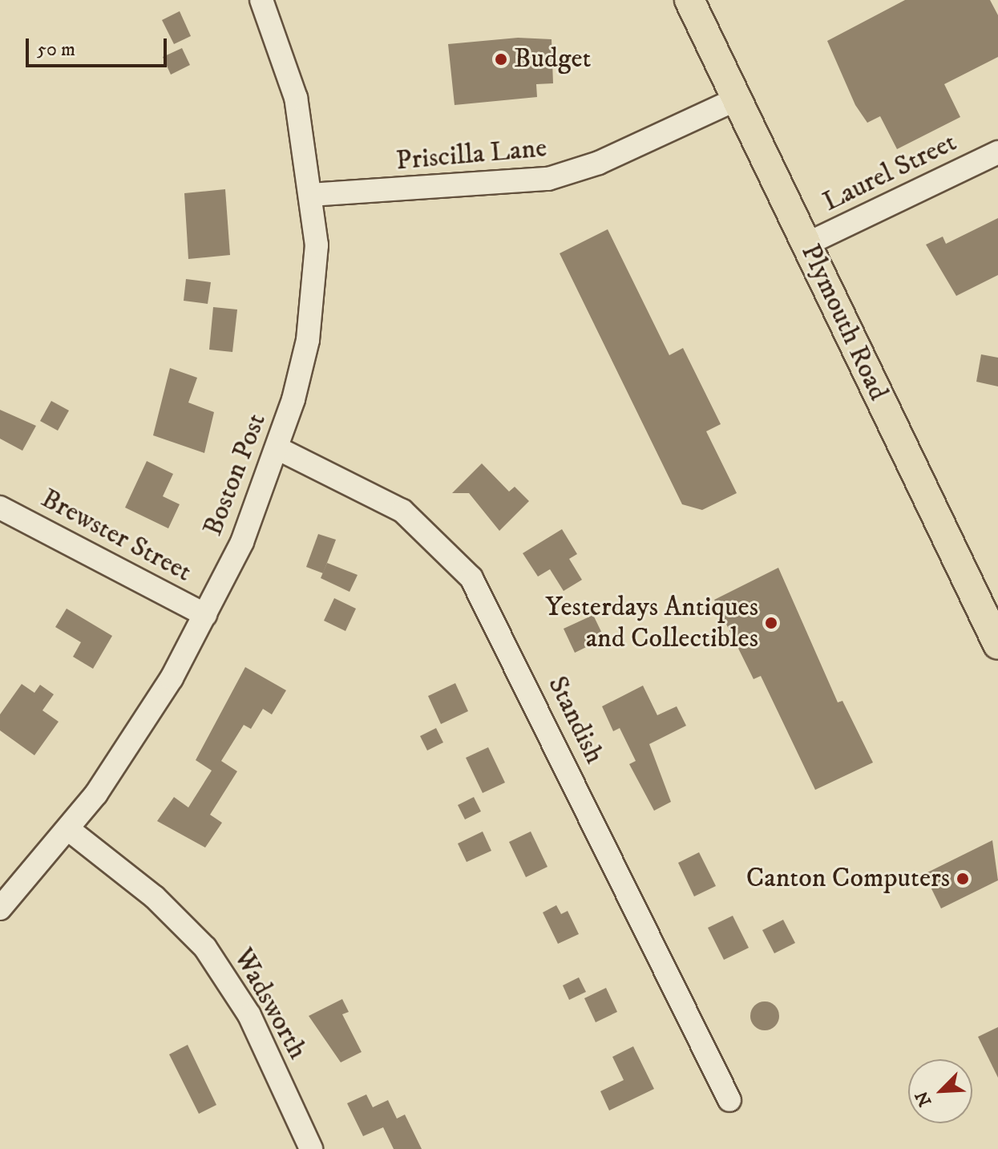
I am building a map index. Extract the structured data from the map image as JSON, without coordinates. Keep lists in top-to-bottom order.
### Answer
{
  "streets": {
    "main road": ["Plymouth Road"],
    "street": [
      "Priscilla Lane",
      "Laurel Street",
      "Boston Post",
      "Brewster Street",
      "Standish",
      "Wadsworth"
    ]
  },
  "crossings": [
    ["Priscilla Lane", "Plymouth Road"],
    ["Priscilla Lane", "Boston Post"],
    ["Laurel Street", "Plymouth Road"],
    ["Boston Post", "Brewster Street"],
    ["Boston Post", "Standish"],
    ["Boston Post", "Wadsworth"]
  ],
  "places": ["Budget", "Yesterdays Antiques and Collectibles", "Canton Computers"],
  "scale_bar": "50 m",
  "north": "bottom left"
}
